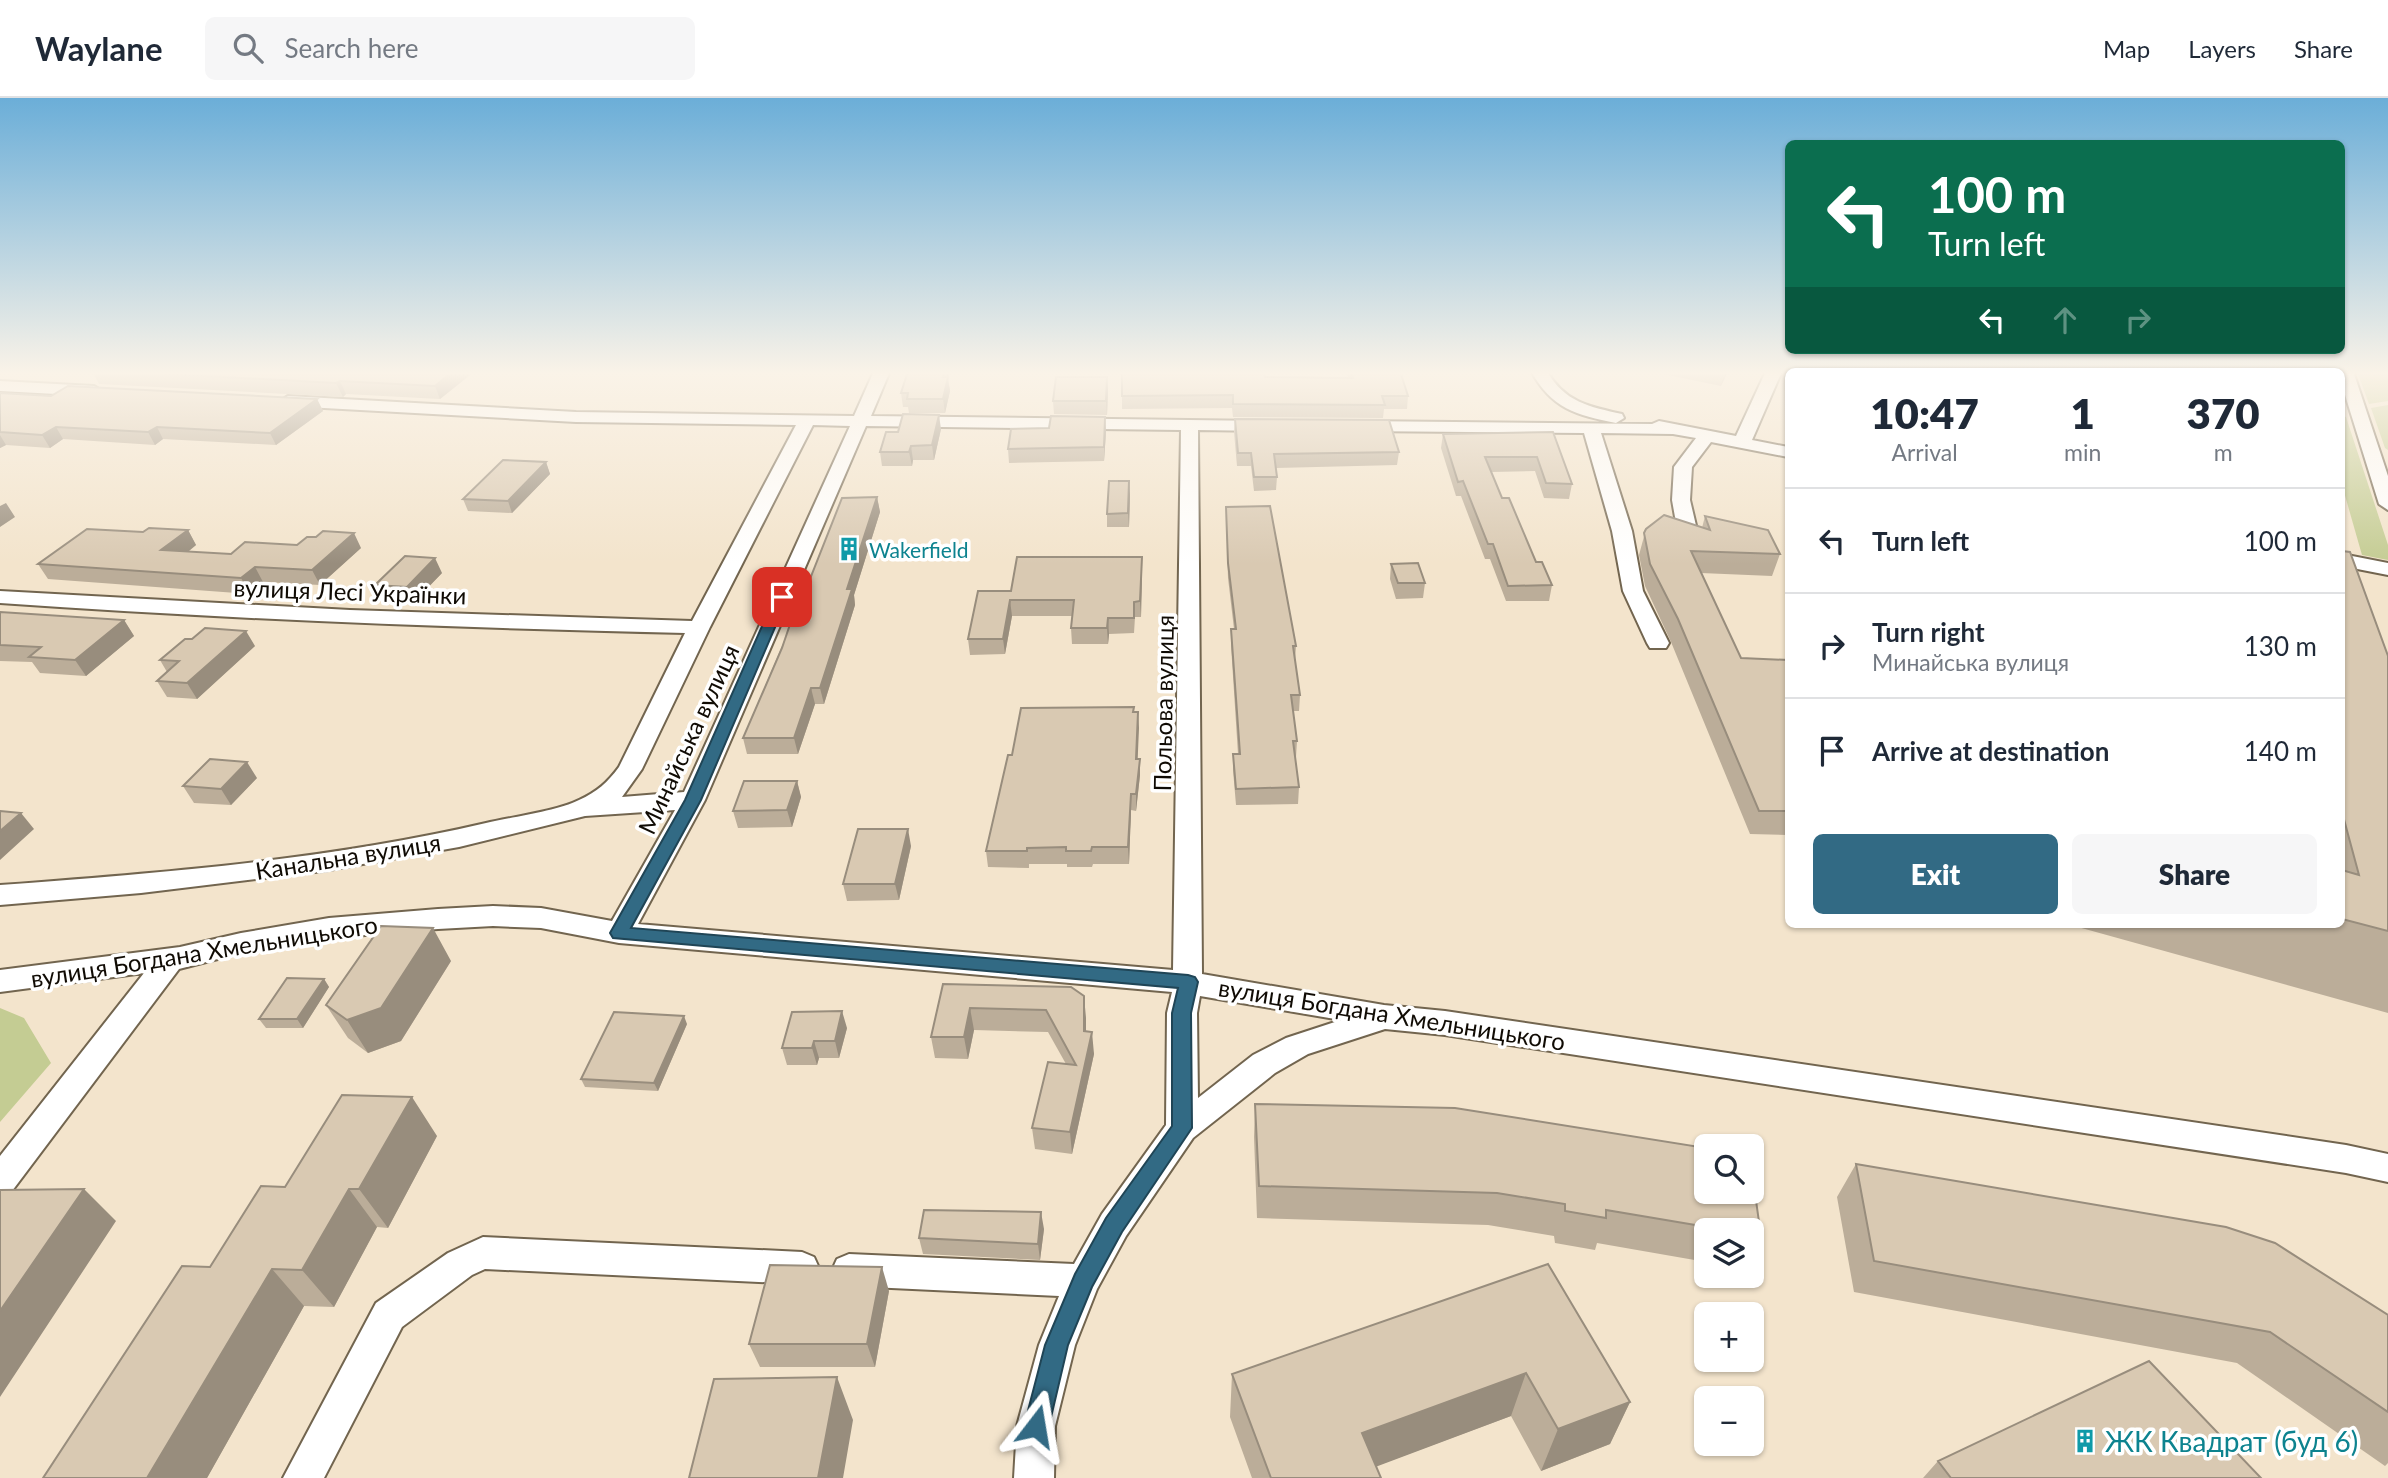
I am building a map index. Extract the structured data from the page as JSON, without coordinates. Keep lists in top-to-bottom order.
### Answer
{
  "streets": {
    "street": [
      "вулиця Лесі Українки",
      "Польова вулиця",
      "Минайська вулиця",
      "Канальна вулиця",
      "вулиця Богдана Хмельницького"
    ]
  },
  "crossings": [
    ["Польова вулиця", "вулиця Богдана Хмельницького"],
    ["Минайська вулиця", "Канальна вулиця"],
    ["Минайська вулиця", "вулиця Богдана Хмельницького"]
  ],
  "places": {
    "building": ["Wakerfield", "ЖК Квадрат (буд 6)"]
  },
  "page": {
    "header": "Waylane",
    "search": "Search here",
    "nav": ["Map", "Layers", "Share"],
    "turn": ["100 m", "Turn left"],
    "eta": [
      "10:47",
      "Arrival",
      "1",
      "min",
      "370",
      "m"
    ],
    "list": [
      {
        "name": "Turn left",
        "value": "100 m"
      },
      {
        "name": "Turn right",
        "note": "Минайська вулиця",
        "value": "130 m"
      },
      {
        "name": "Arrive at destination",
        "value": "140 m"
      }
    ],
    "buttons": ["Exit", "Share"],
    "map_buttons": ["+", "−"]
  }
}
